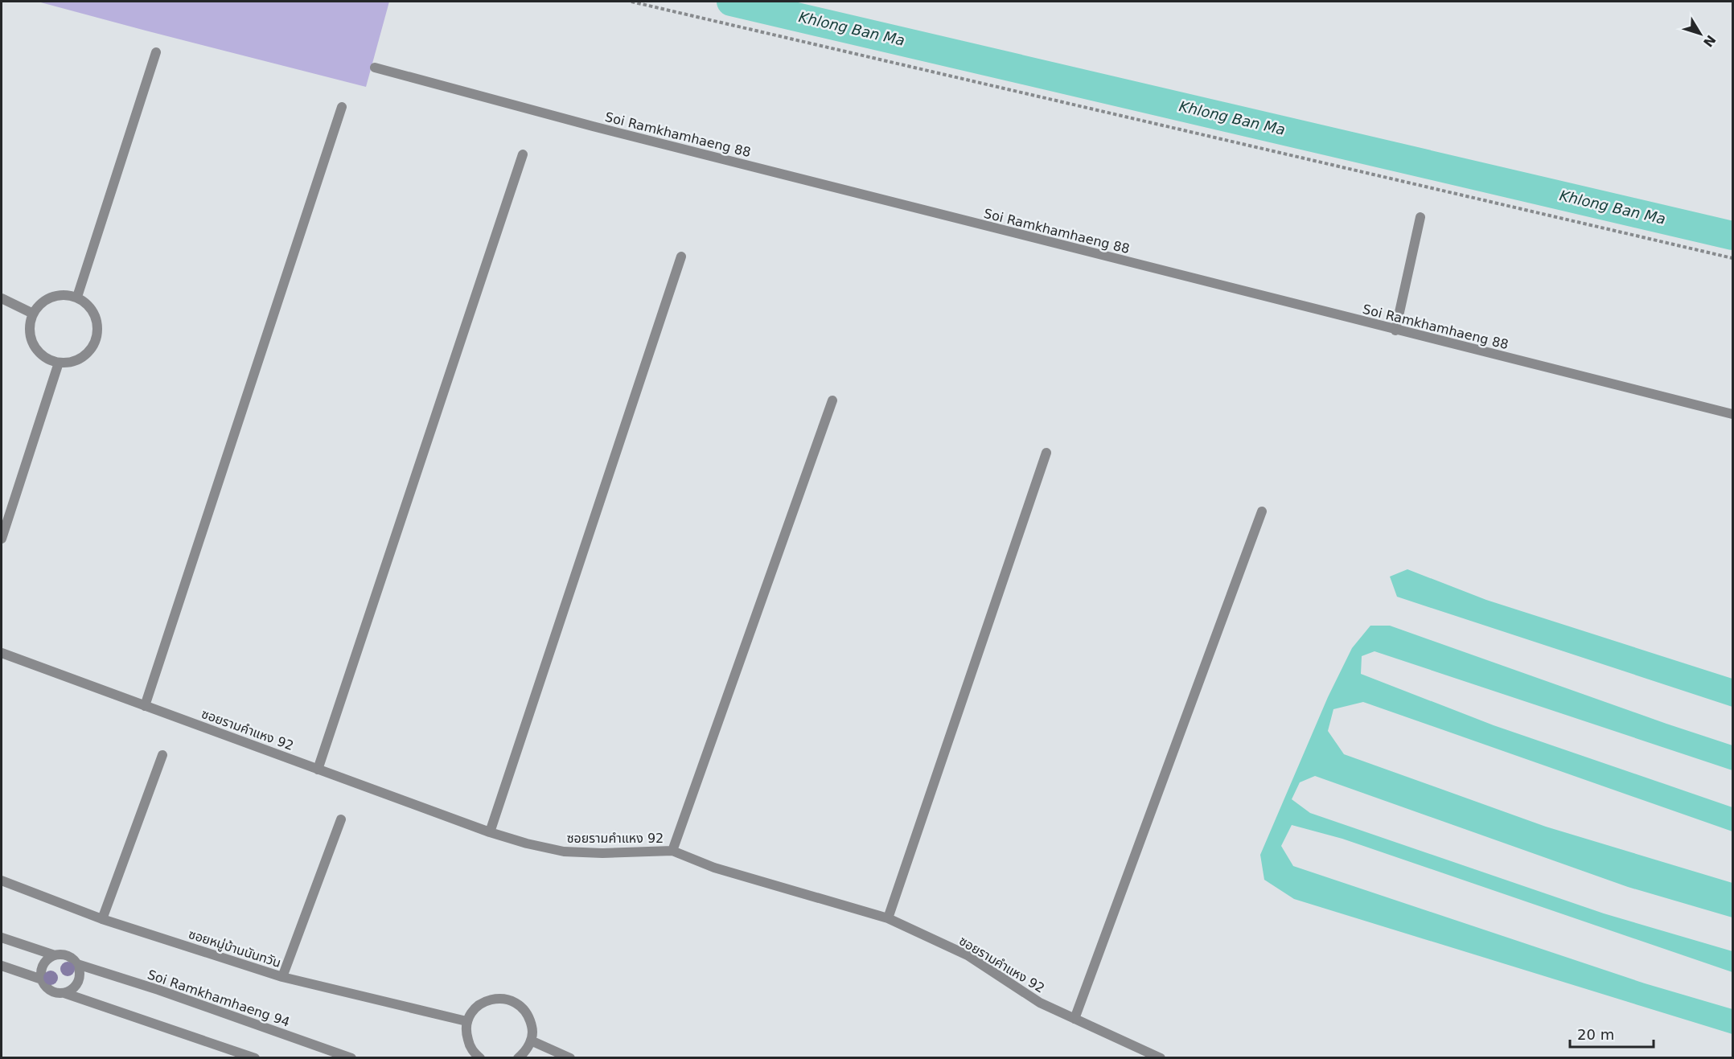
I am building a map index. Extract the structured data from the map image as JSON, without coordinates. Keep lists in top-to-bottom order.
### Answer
{
  "streets": {
    "street": [
      "Soi Ramkhamhaeng 88",
      "ซอยรามคําแหง 92",
      "ซอยหมู่บ้านนันทวัน",
      "Soi Ramkhamhaeng 94"
    ]
  },
  "water": ["Khlong Ban Ma"],
  "scale_bar": "20 m",
  "north": "bottom right"
}
